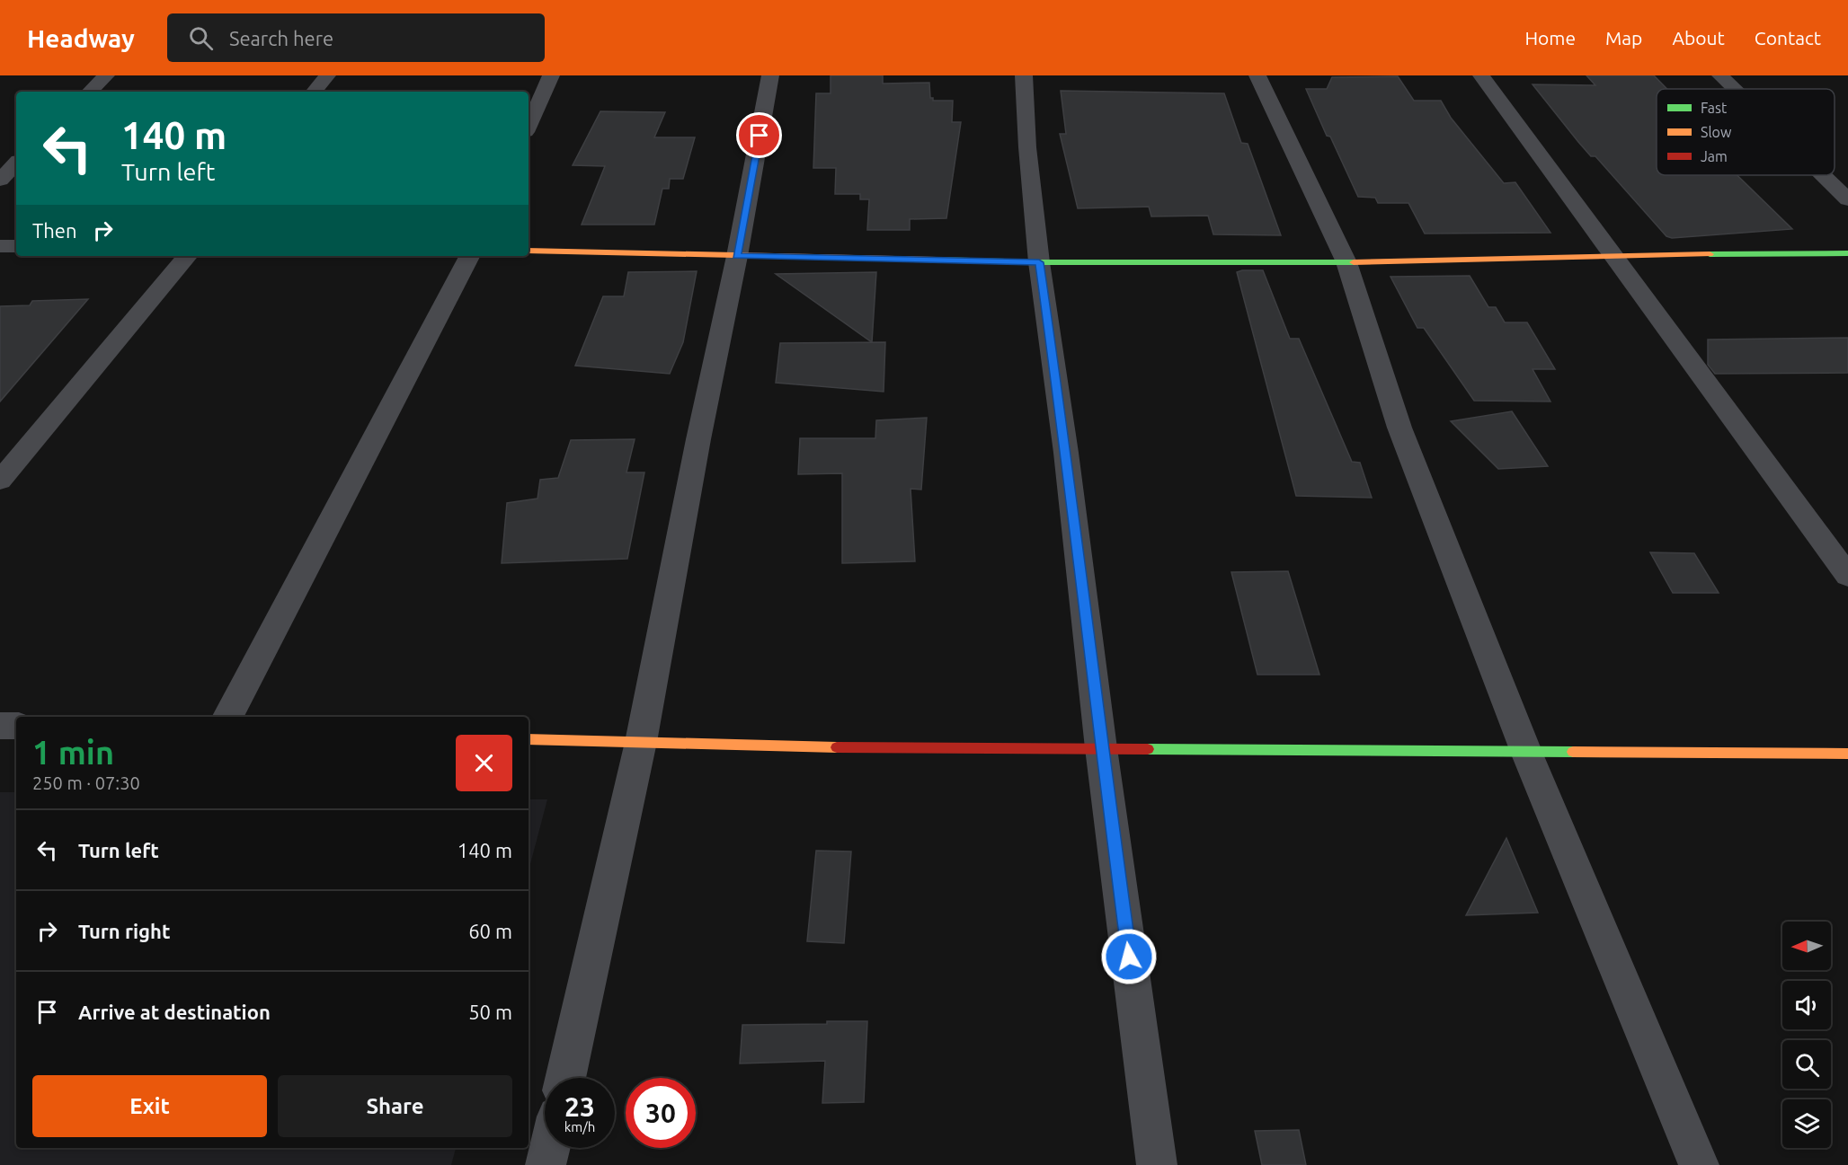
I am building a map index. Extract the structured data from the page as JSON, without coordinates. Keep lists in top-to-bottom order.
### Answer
{
  "legend": ["Fast", "Slow", "Jam"],
  "north": "left",
  "page": {
    "header": "Headway",
    "search": "Search here",
    "nav": [
      "Home",
      "Map",
      "About",
      "Contact"
    ],
    "turn": ["140 m", "Turn left"],
    "then": "Then",
    "heading": ["1 min", "250 m · 07:30"],
    "list": [
      {
        "name": "Turn left",
        "value": "140 m"
      },
      {
        "name": "Turn right",
        "value": "60 m"
      },
      {
        "name": "Arrive at destination",
        "value": "50 m"
      }
    ],
    "buttons": ["Exit", "Share"],
    "speed": "23 km/h",
    "limit": "30"
  }
}
